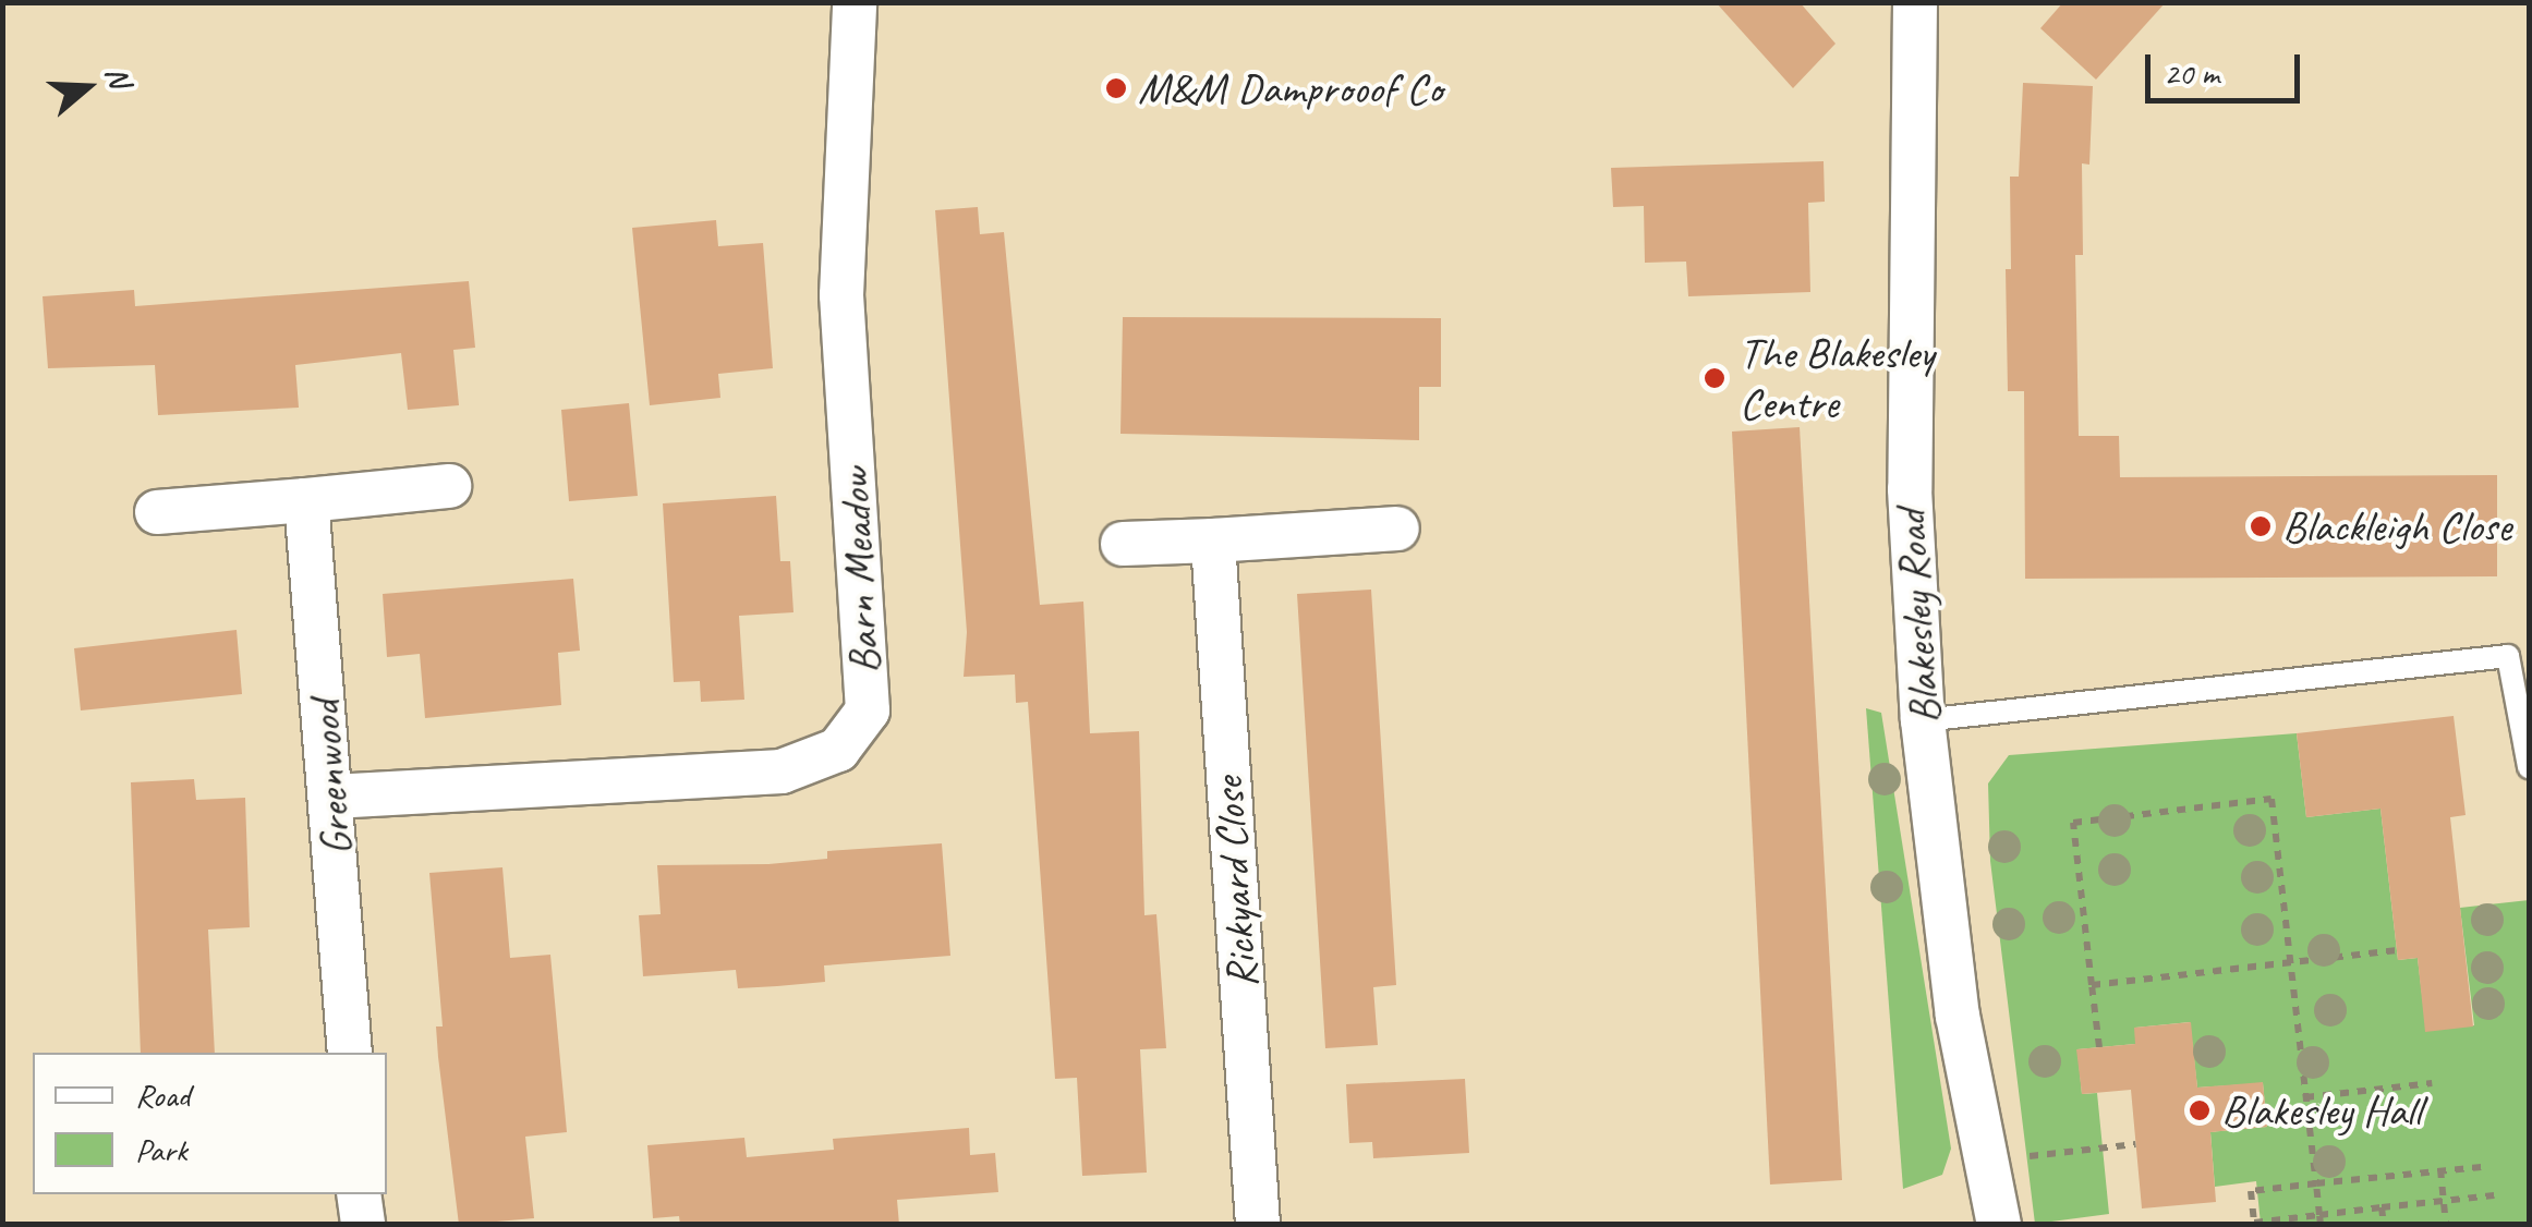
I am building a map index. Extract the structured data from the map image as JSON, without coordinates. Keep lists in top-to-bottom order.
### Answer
{
  "streets": {
    "street": [
      "Barn Meadow",
      "Blakesley Road",
      "Greenwood",
      "Rickyard Close"
    ]
  },
  "crossings": [
    ["Barn Meadow", "Greenwood"]
  ],
  "places": [
    "M&M Damprooof Co",
    "The Blakesley Centre",
    "Blackleigh Close",
    "Blakesley Hall"
  ],
  "legend": ["Road", "Park"],
  "scale_bar": "20 m",
  "north": "right"
}
